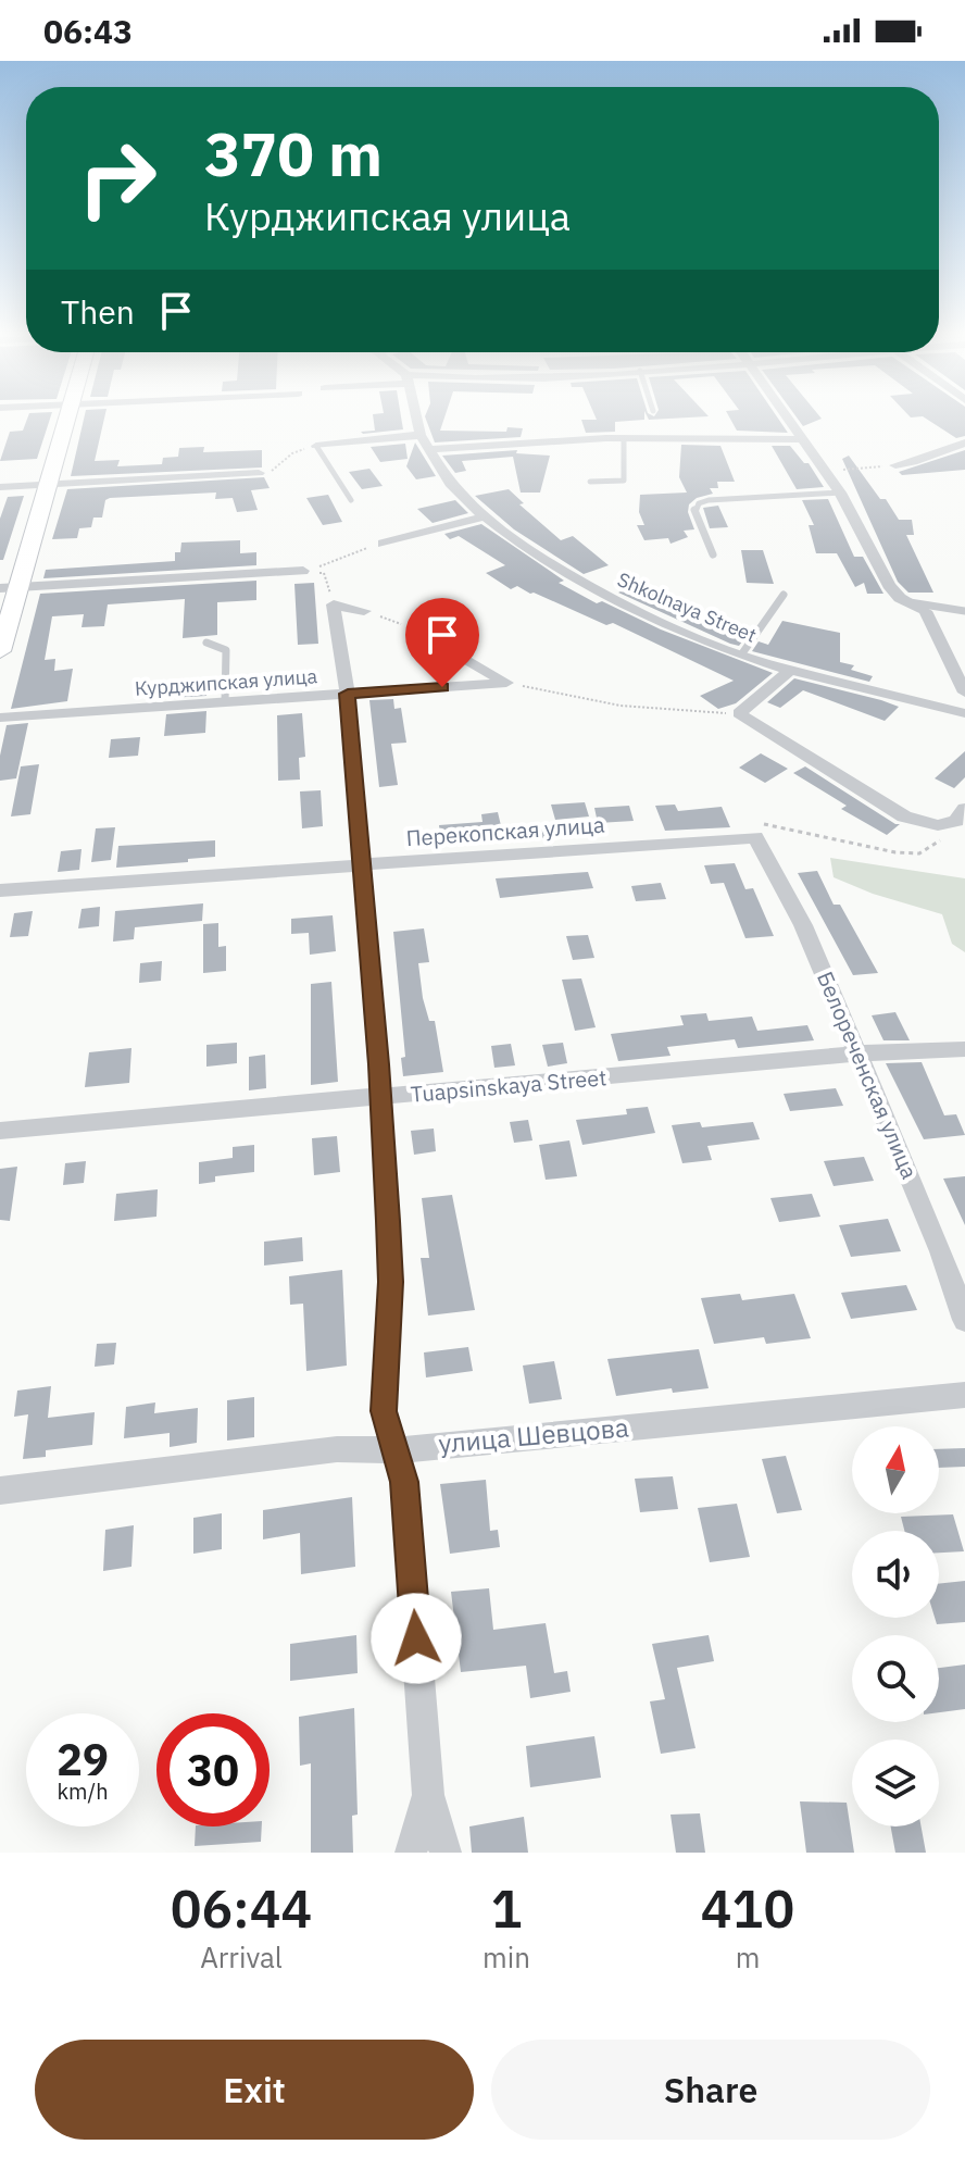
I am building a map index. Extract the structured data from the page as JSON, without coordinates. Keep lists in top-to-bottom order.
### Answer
{
  "streets": {
    "street": [
      "Shkolnaya Street",
      "Курджипская улица",
      "Перекопская улица",
      "Белореченская улица",
      "Tuapsinskaya Street",
      "улица Шевцова"
    ]
  },
  "crossings": [
    ["Перекопская улица", "Белореченская улица"],
    ["Белореченская улица", "Tuapsinskaya Street"]
  ],
  "north": "top",
  "page": {
    "status": "06:43",
    "turn": ["370 m", "Курджипская улица"],
    "then": "Then",
    "speed": "29 km/h",
    "limit": "30",
    "eta": [
      "06:44",
      "Arrival",
      "1",
      "min",
      "410",
      "m"
    ],
    "buttons": ["Exit", "Share"]
  }
}
